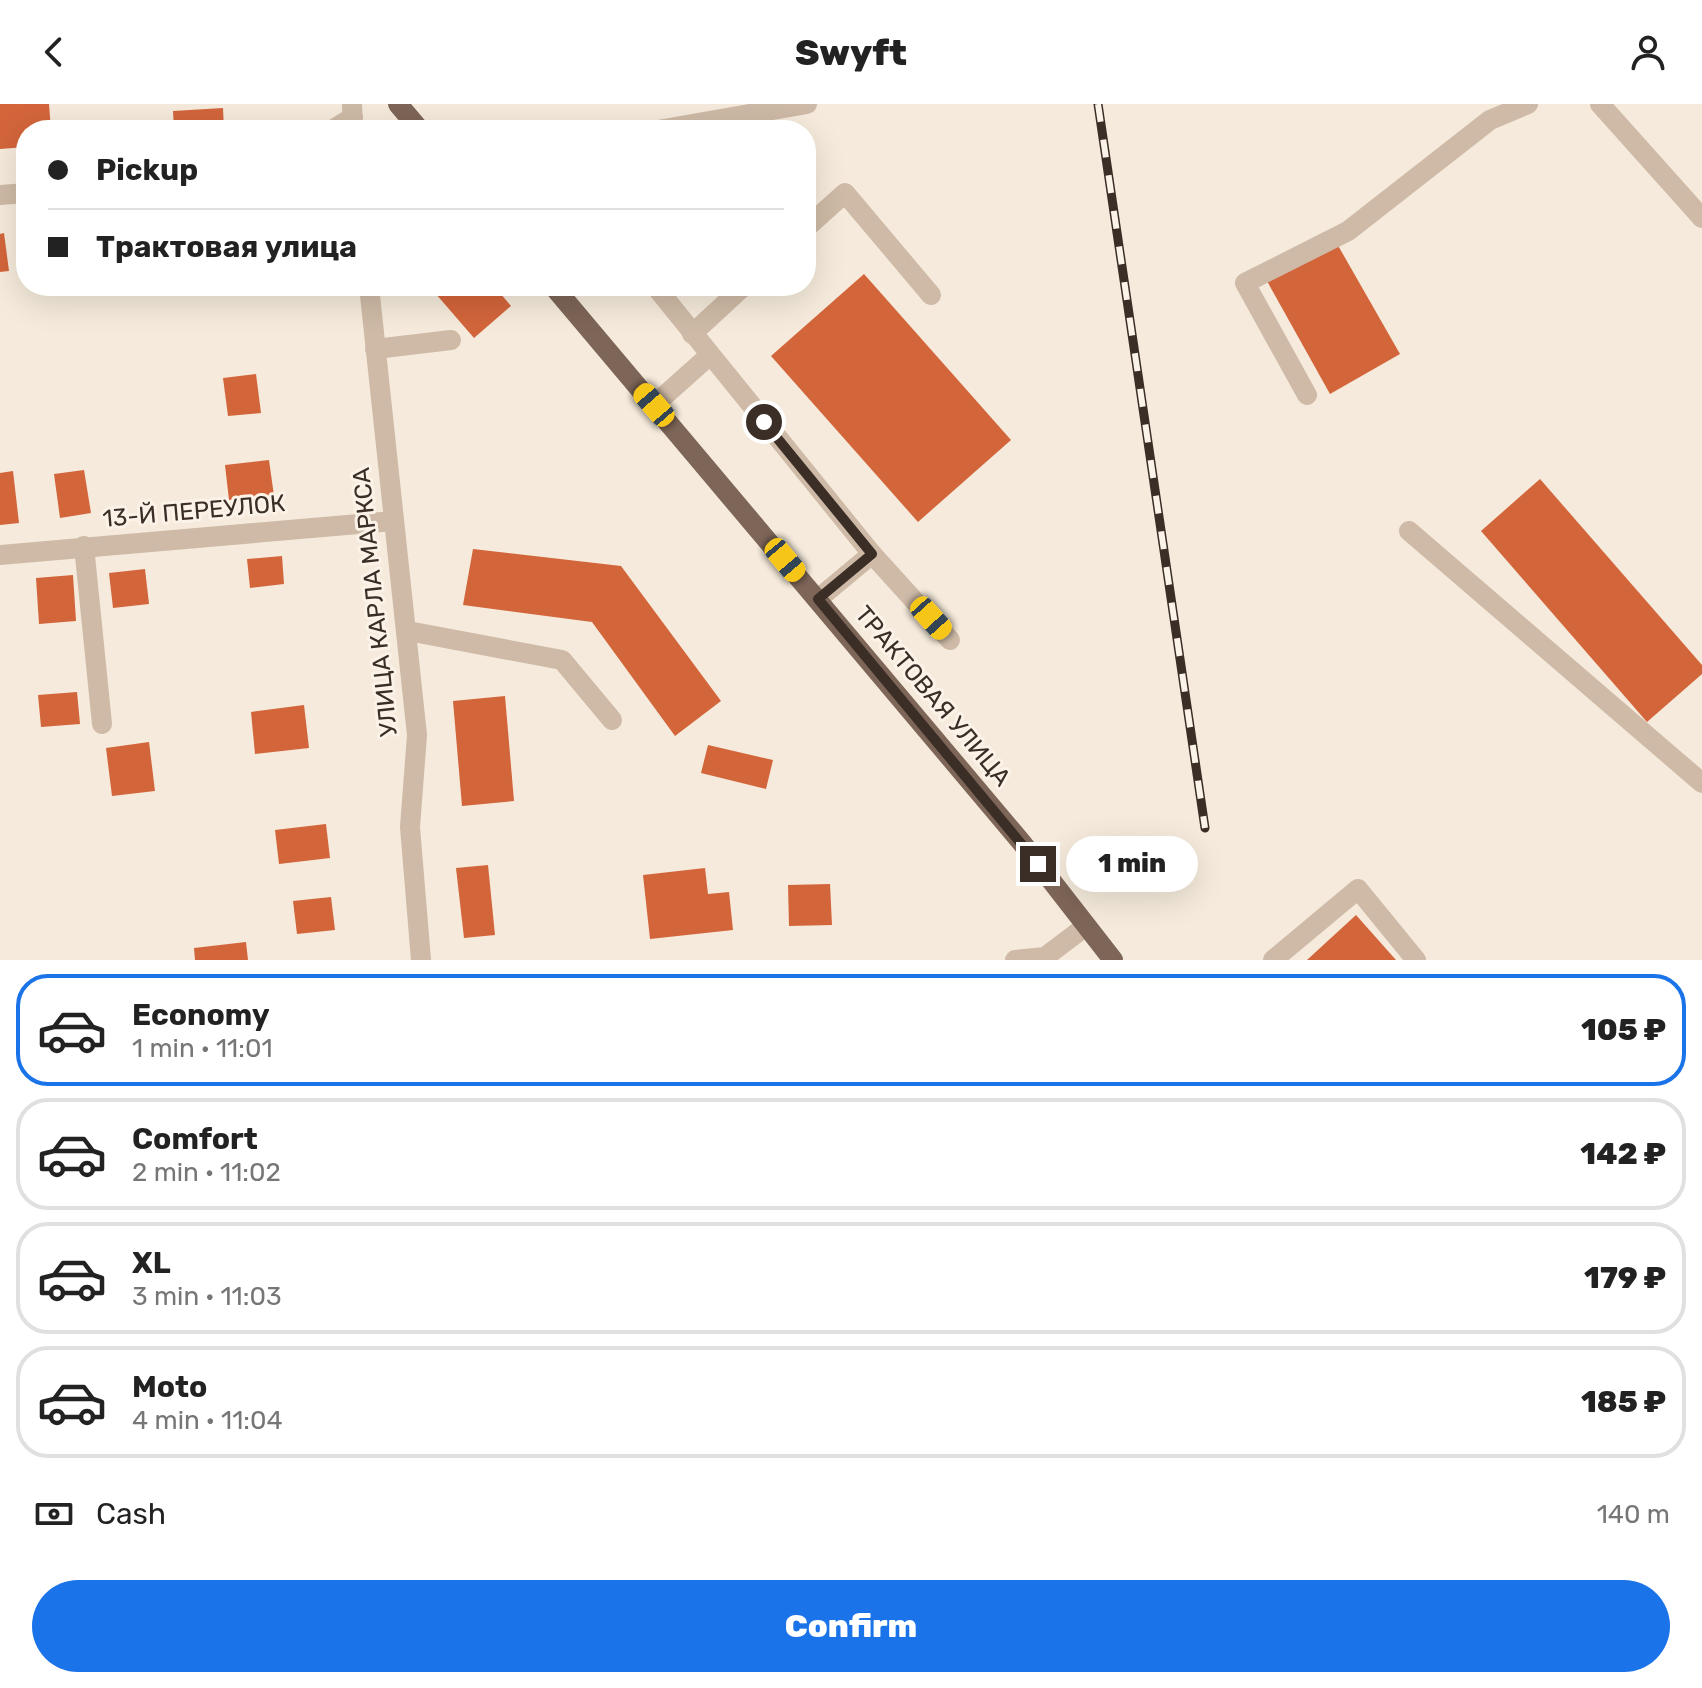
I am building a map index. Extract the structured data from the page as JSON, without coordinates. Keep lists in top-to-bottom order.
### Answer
{
  "streets": {
    "main road": ["ТРАКТОВАЯ УЛИЦА"],
    "street": ["13-Й ПЕРЕУЛОК", "УЛИЦА КАРЛА МАРКСА"]
  },
  "crossings": [
    ["13-Й ПЕРЕУЛОК", "УЛИЦА КАРЛА МАРКСА"]
  ],
  "page": {
    "header": "Swyft",
    "banner": ["Pickup", "Трактовая улица"],
    "bubble": "1 min",
    "list": [
      {
        "name": "Economy",
        "note": "1 min · 11:01",
        "value": "105 ₽"
      },
      {
        "name": "Comfort",
        "note": "2 min · 11:02",
        "value": "142 ₽"
      },
      {
        "name": "XL",
        "note": "3 min · 11:03",
        "value": "179 ₽"
      },
      {
        "name": "Moto",
        "note": "4 min · 11:04",
        "value": "185 ₽"
      }
    ],
    "pay": ["Cash", "140 m"],
    "buttons": "Confirm"
  }
}
